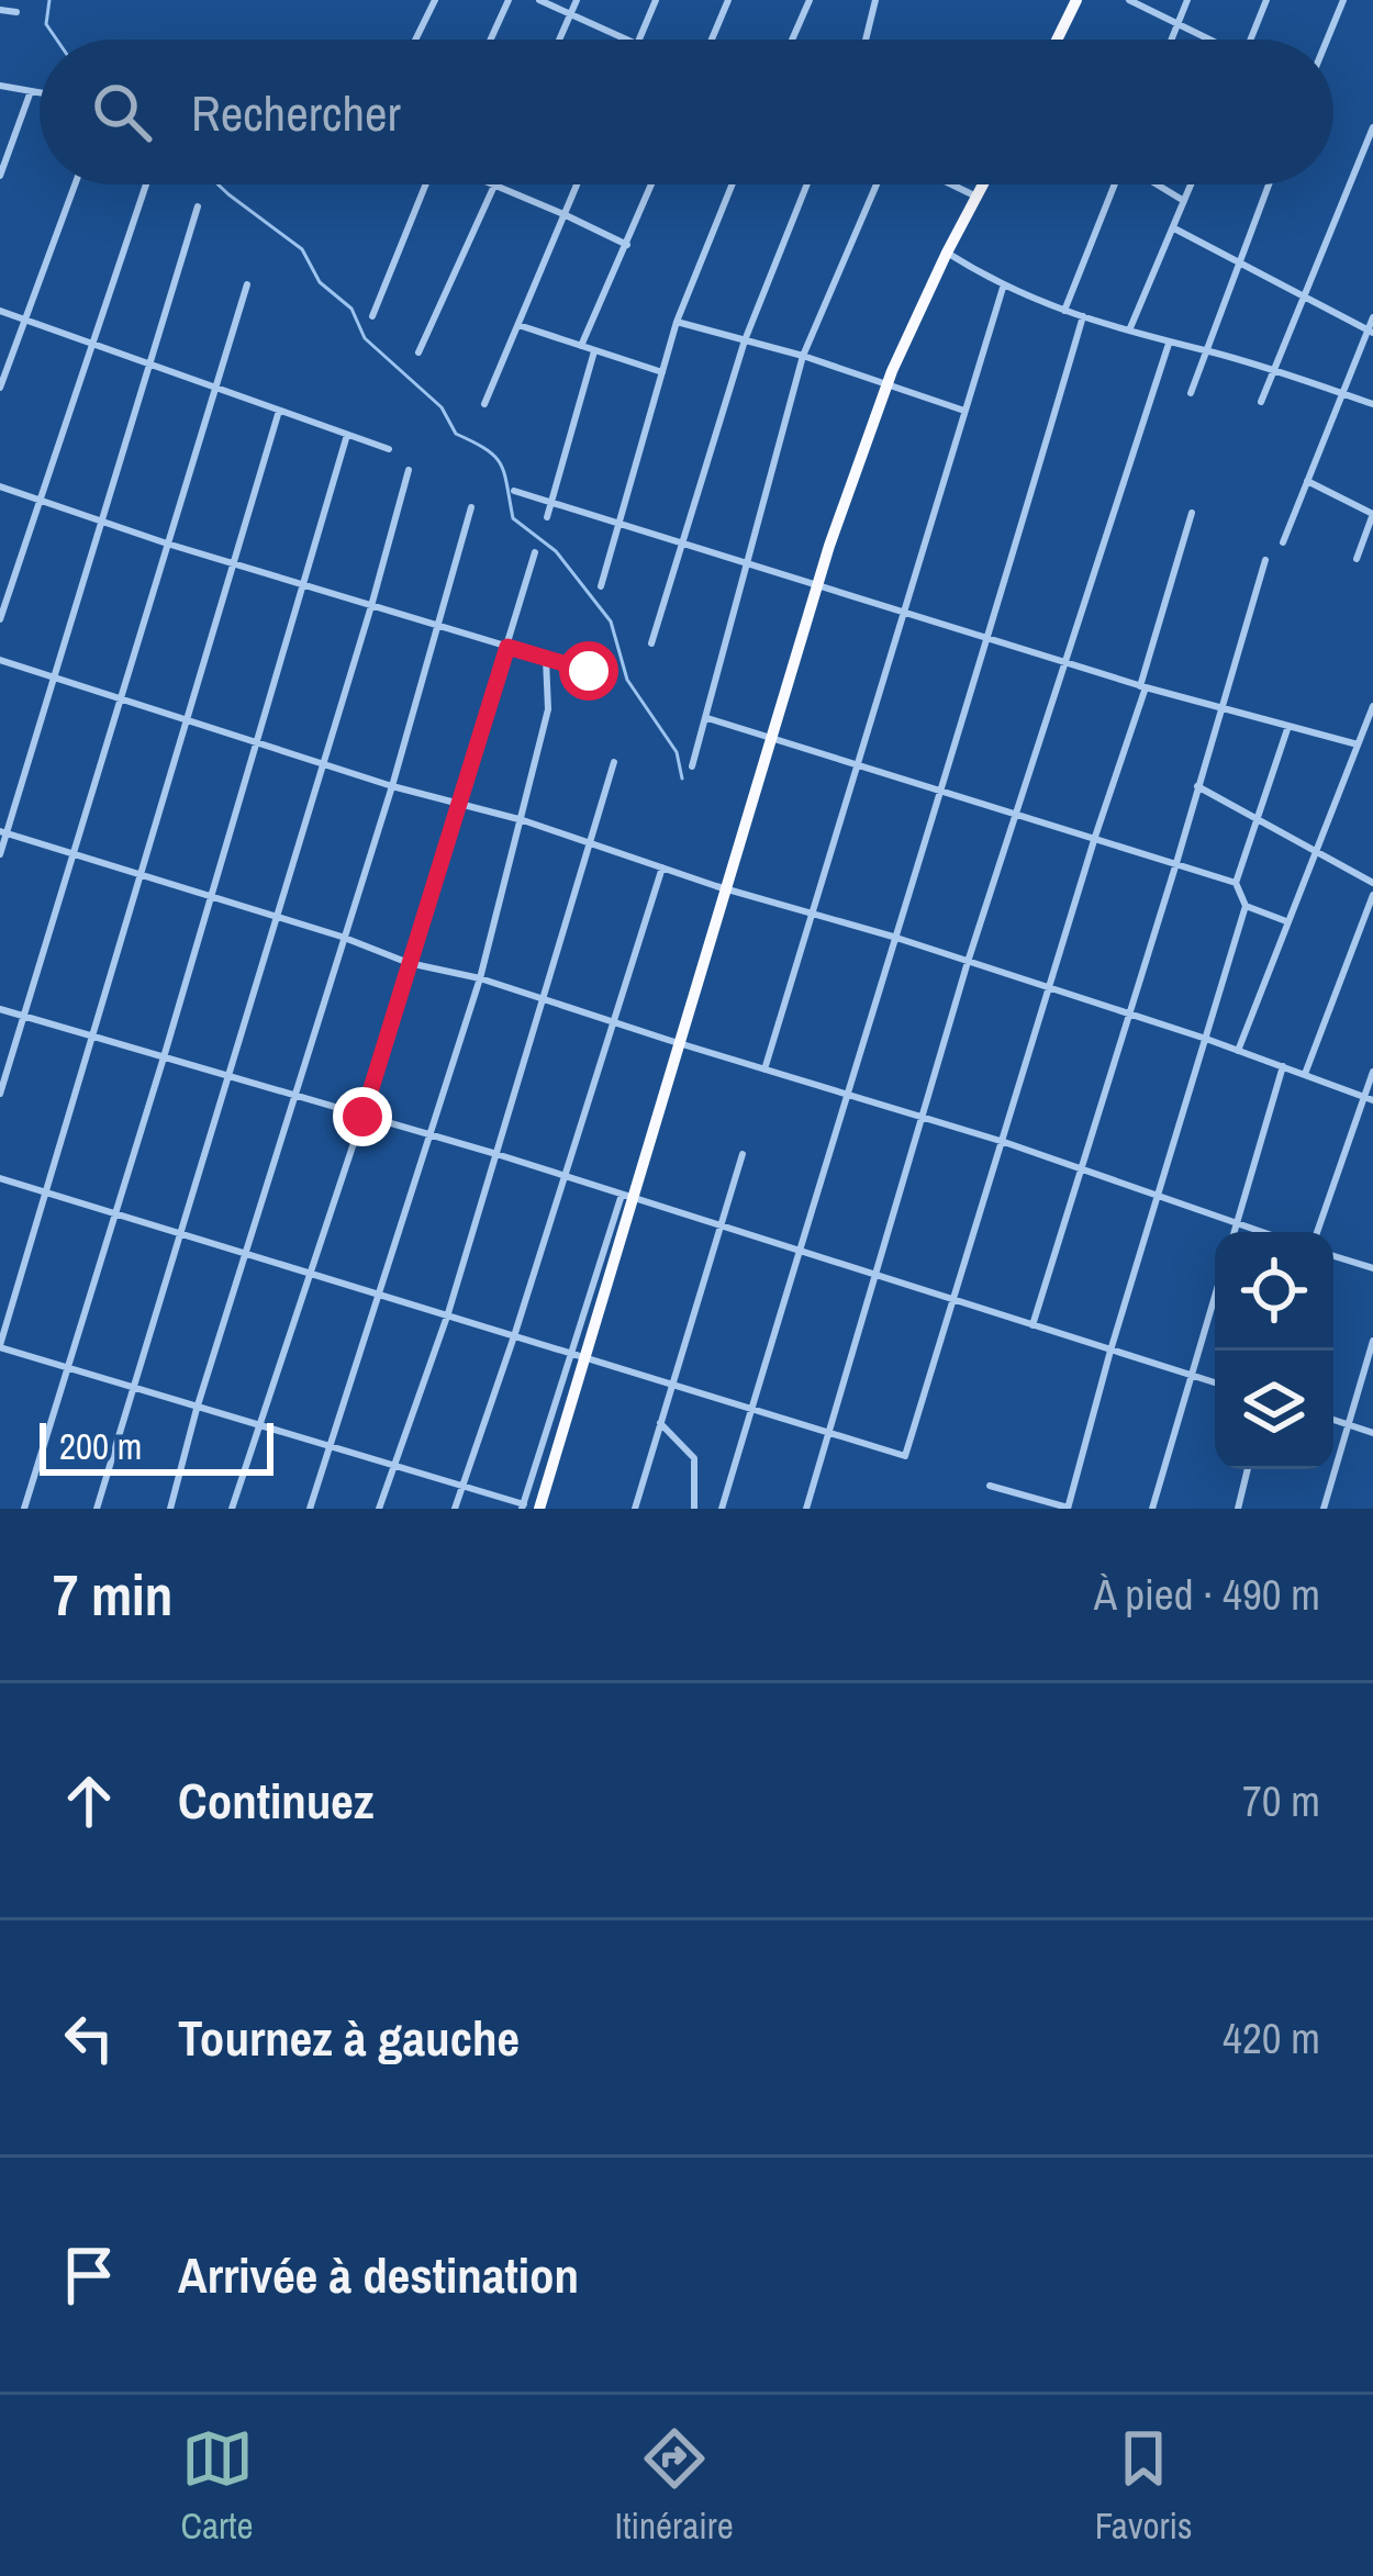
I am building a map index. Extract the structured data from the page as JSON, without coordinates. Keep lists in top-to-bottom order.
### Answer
{
  "scale_bar": "200 m",
  "page": {
    "search": "Rechercher",
    "scale": "200 m",
    "heading": ["7 min", "À pied · 490 m"],
    "list": [
      ["Continuez", "70 m"],
      ["Tournez à gauche", "420 m"],
      "Arrivée à destination"
    ],
    "nav": ["Carte", "Itinéraire", "Favoris"]
  }
}
